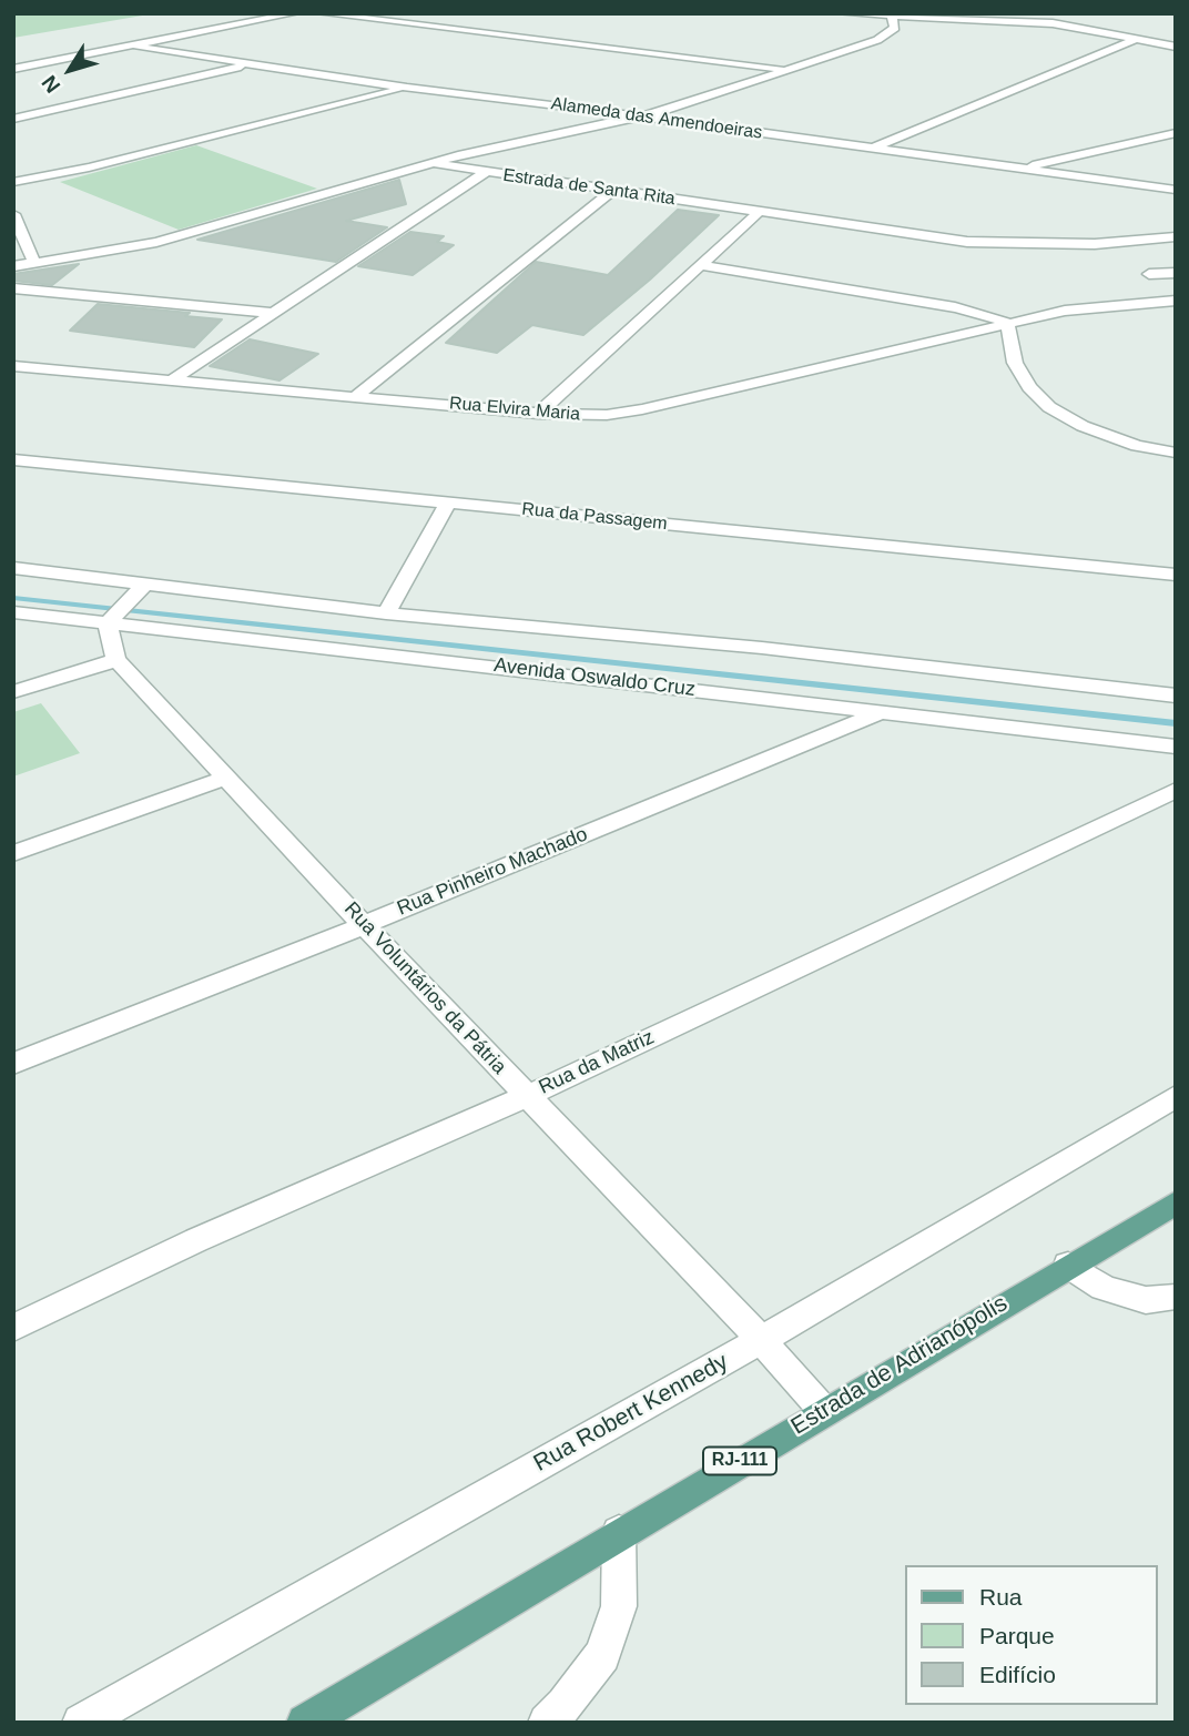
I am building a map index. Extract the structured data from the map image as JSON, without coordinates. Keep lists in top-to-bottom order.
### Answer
{
  "streets": {
    "main road": ["Estrada de Adrianópolis", "RJ-111"],
    "street": [
      "Alameda das Amendoeiras",
      "Estrada de Santa Rita",
      "Rua Elvira Maria",
      "Rua da Passagem",
      "Avenida Oswaldo Cruz",
      "Rua Pinheiro Machado",
      "Rua Voluntários da Pátria",
      "Rua da Matriz",
      "Rua Robert Kennedy"
    ]
  },
  "crossings": [
    ["Avenida Oswaldo Cruz", "Rua Pinheiro Machado"],
    ["Rua Pinheiro Machado", "Rua Voluntários da Pátria"],
    ["Rua Voluntários da Pátria", "Rua da Matriz"],
    ["Rua Voluntários da Pátria", "Estrada de Adrianópolis"],
    ["Rua Voluntários da Pátria", "Rua Robert Kennedy"]
  ],
  "legend": ["Rua", "Parque", "Edifício"],
  "north": "bottom left"
}
